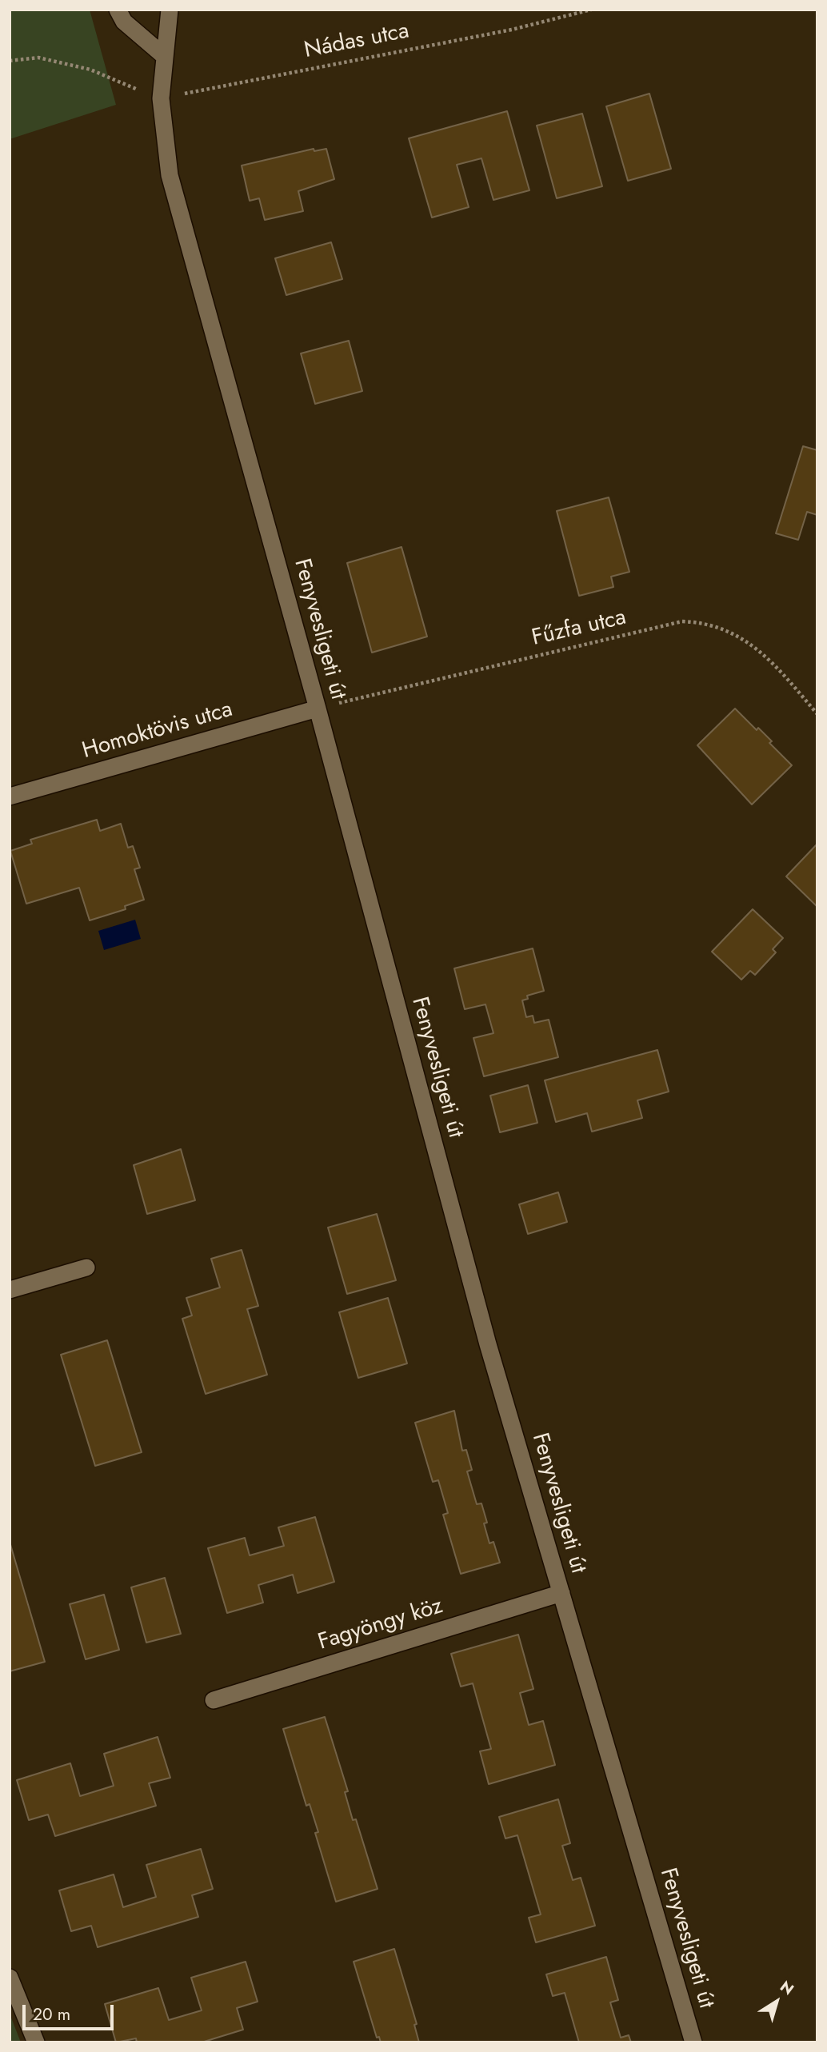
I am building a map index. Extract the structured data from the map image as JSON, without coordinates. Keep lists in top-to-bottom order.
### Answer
{
  "streets": {
    "street": ["Fenyvesligeti út", "Homoktövis utca", "Fagyöngy köz"],
    "path": ["Nádas utca", "Fűzfa utca"]
  },
  "crossings": [
    ["Nádas utca", "Fenyvesligeti út"],
    ["Fűzfa utca", "Fenyvesligeti út"],
    ["Fűzfa utca", "Homoktövis utca"],
    ["Fenyvesligeti út", "Homoktövis utca"],
    ["Fenyvesligeti út", "Fagyöngy köz"]
  ],
  "scale_bar": "20 m",
  "north": "top right"
}
